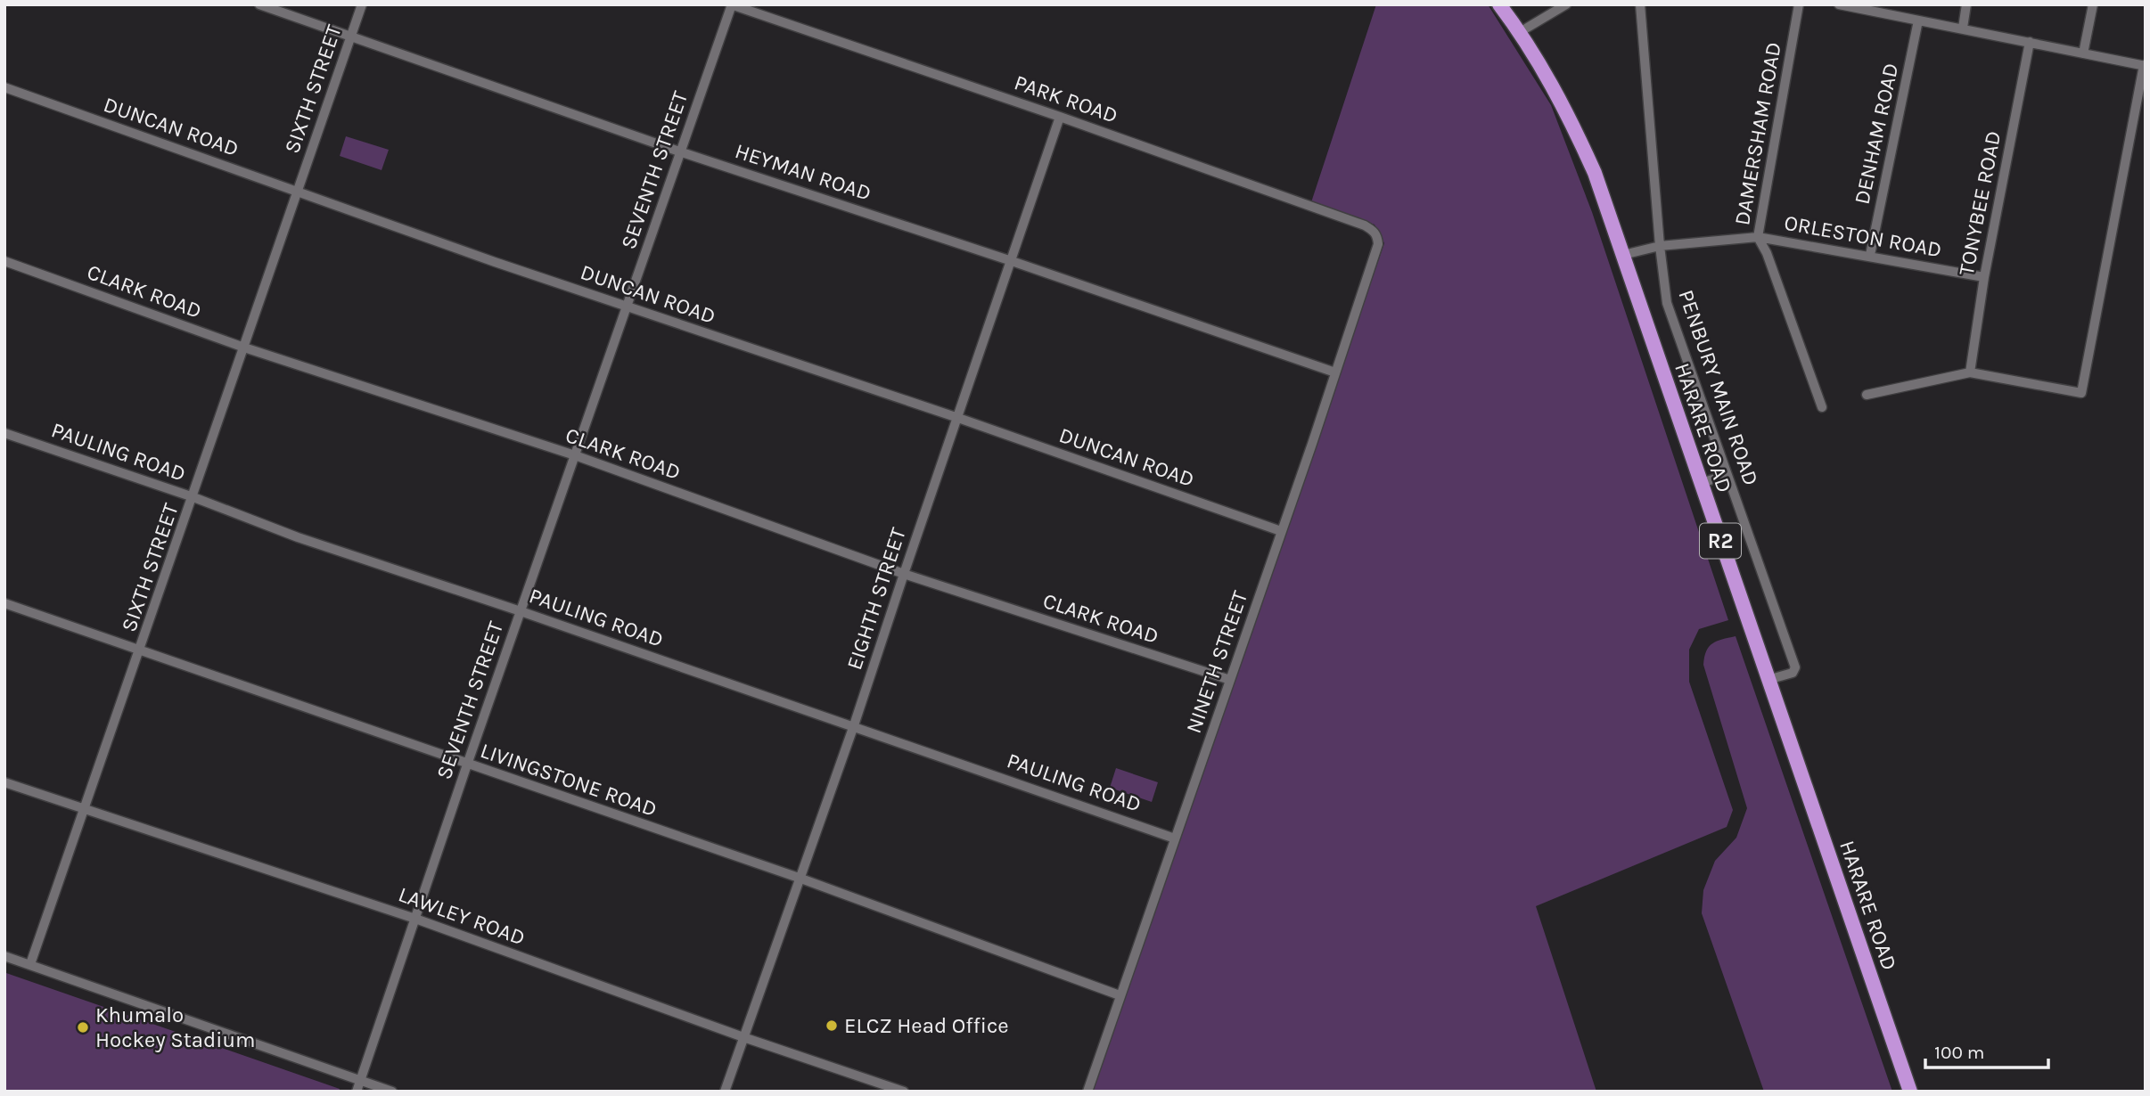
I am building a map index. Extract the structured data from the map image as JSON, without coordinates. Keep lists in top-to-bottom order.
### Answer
{
  "streets": {
    "highway": ["HARARE ROAD", "R2"],
    "street": [
      "SIXTH STREET",
      "PARK ROAD",
      "DUNCAN ROAD",
      "DAMERSHAM ROAD",
      "DENHAM ROAD",
      "SEVENTH STREET",
      "HEYMAN ROAD",
      "TONYBEE ROAD",
      "ORLESTON ROAD",
      "CLARK ROAD",
      "PENBURY MAIN ROAD",
      "PAULING ROAD",
      "EIGHTH STREET",
      "NINETH STREET",
      "LIVINGSTONE ROAD",
      "LAWLEY ROAD"
    ]
  },
  "crossings": [
    ["SIXTH STREET", "DUNCAN ROAD"],
    ["SIXTH STREET", "HEYMAN ROAD"],
    ["SIXTH STREET", "CLARK ROAD"],
    ["SIXTH STREET", "PAULING ROAD"],
    ["SIXTH STREET", "LIVINGSTONE ROAD"],
    ["SIXTH STREET", "LAWLEY ROAD"],
    ["PARK ROAD", "SEVENTH STREET"],
    ["PARK ROAD", "EIGHTH STREET"],
    ["PARK ROAD", "NINETH STREET"],
    ["DUNCAN ROAD", "SEVENTH STREET"],
    ["DUNCAN ROAD", "EIGHTH STREET"],
    ["DUNCAN ROAD", "NINETH STREET"],
    ["DAMERSHAM ROAD", "ORLESTON ROAD"],
    ["DENHAM ROAD", "ORLESTON ROAD"],
    ["SEVENTH STREET", "HEYMAN ROAD"],
    ["SEVENTH STREET", "CLARK ROAD"],
    ["SEVENTH STREET", "PAULING ROAD"],
    ["SEVENTH STREET", "LIVINGSTONE ROAD"],
    ["SEVENTH STREET", "LAWLEY ROAD"],
    ["HEYMAN ROAD", "EIGHTH STREET"],
    ["HEYMAN ROAD", "NINETH STREET"],
    ["TONYBEE ROAD", "ORLESTON ROAD"],
    ["ORLESTON ROAD", "PENBURY MAIN ROAD"],
    ["ORLESTON ROAD", "HARARE ROAD"],
    ["CLARK ROAD", "EIGHTH STREET"],
    ["CLARK ROAD", "NINETH STREET"],
    ["PENBURY MAIN ROAD", "HARARE ROAD"],
    ["PAULING ROAD", "EIGHTH STREET"],
    ["PAULING ROAD", "NINETH STREET"],
    ["EIGHTH STREET", "LIVINGSTONE ROAD"],
    ["EIGHTH STREET", "LAWLEY ROAD"],
    ["NINETH STREET", "LIVINGSTONE ROAD"]
  ],
  "places": ["ELCZ Head Office", "Khumalo Hockey Stadium"],
  "scale_bar": "100 m"
}
